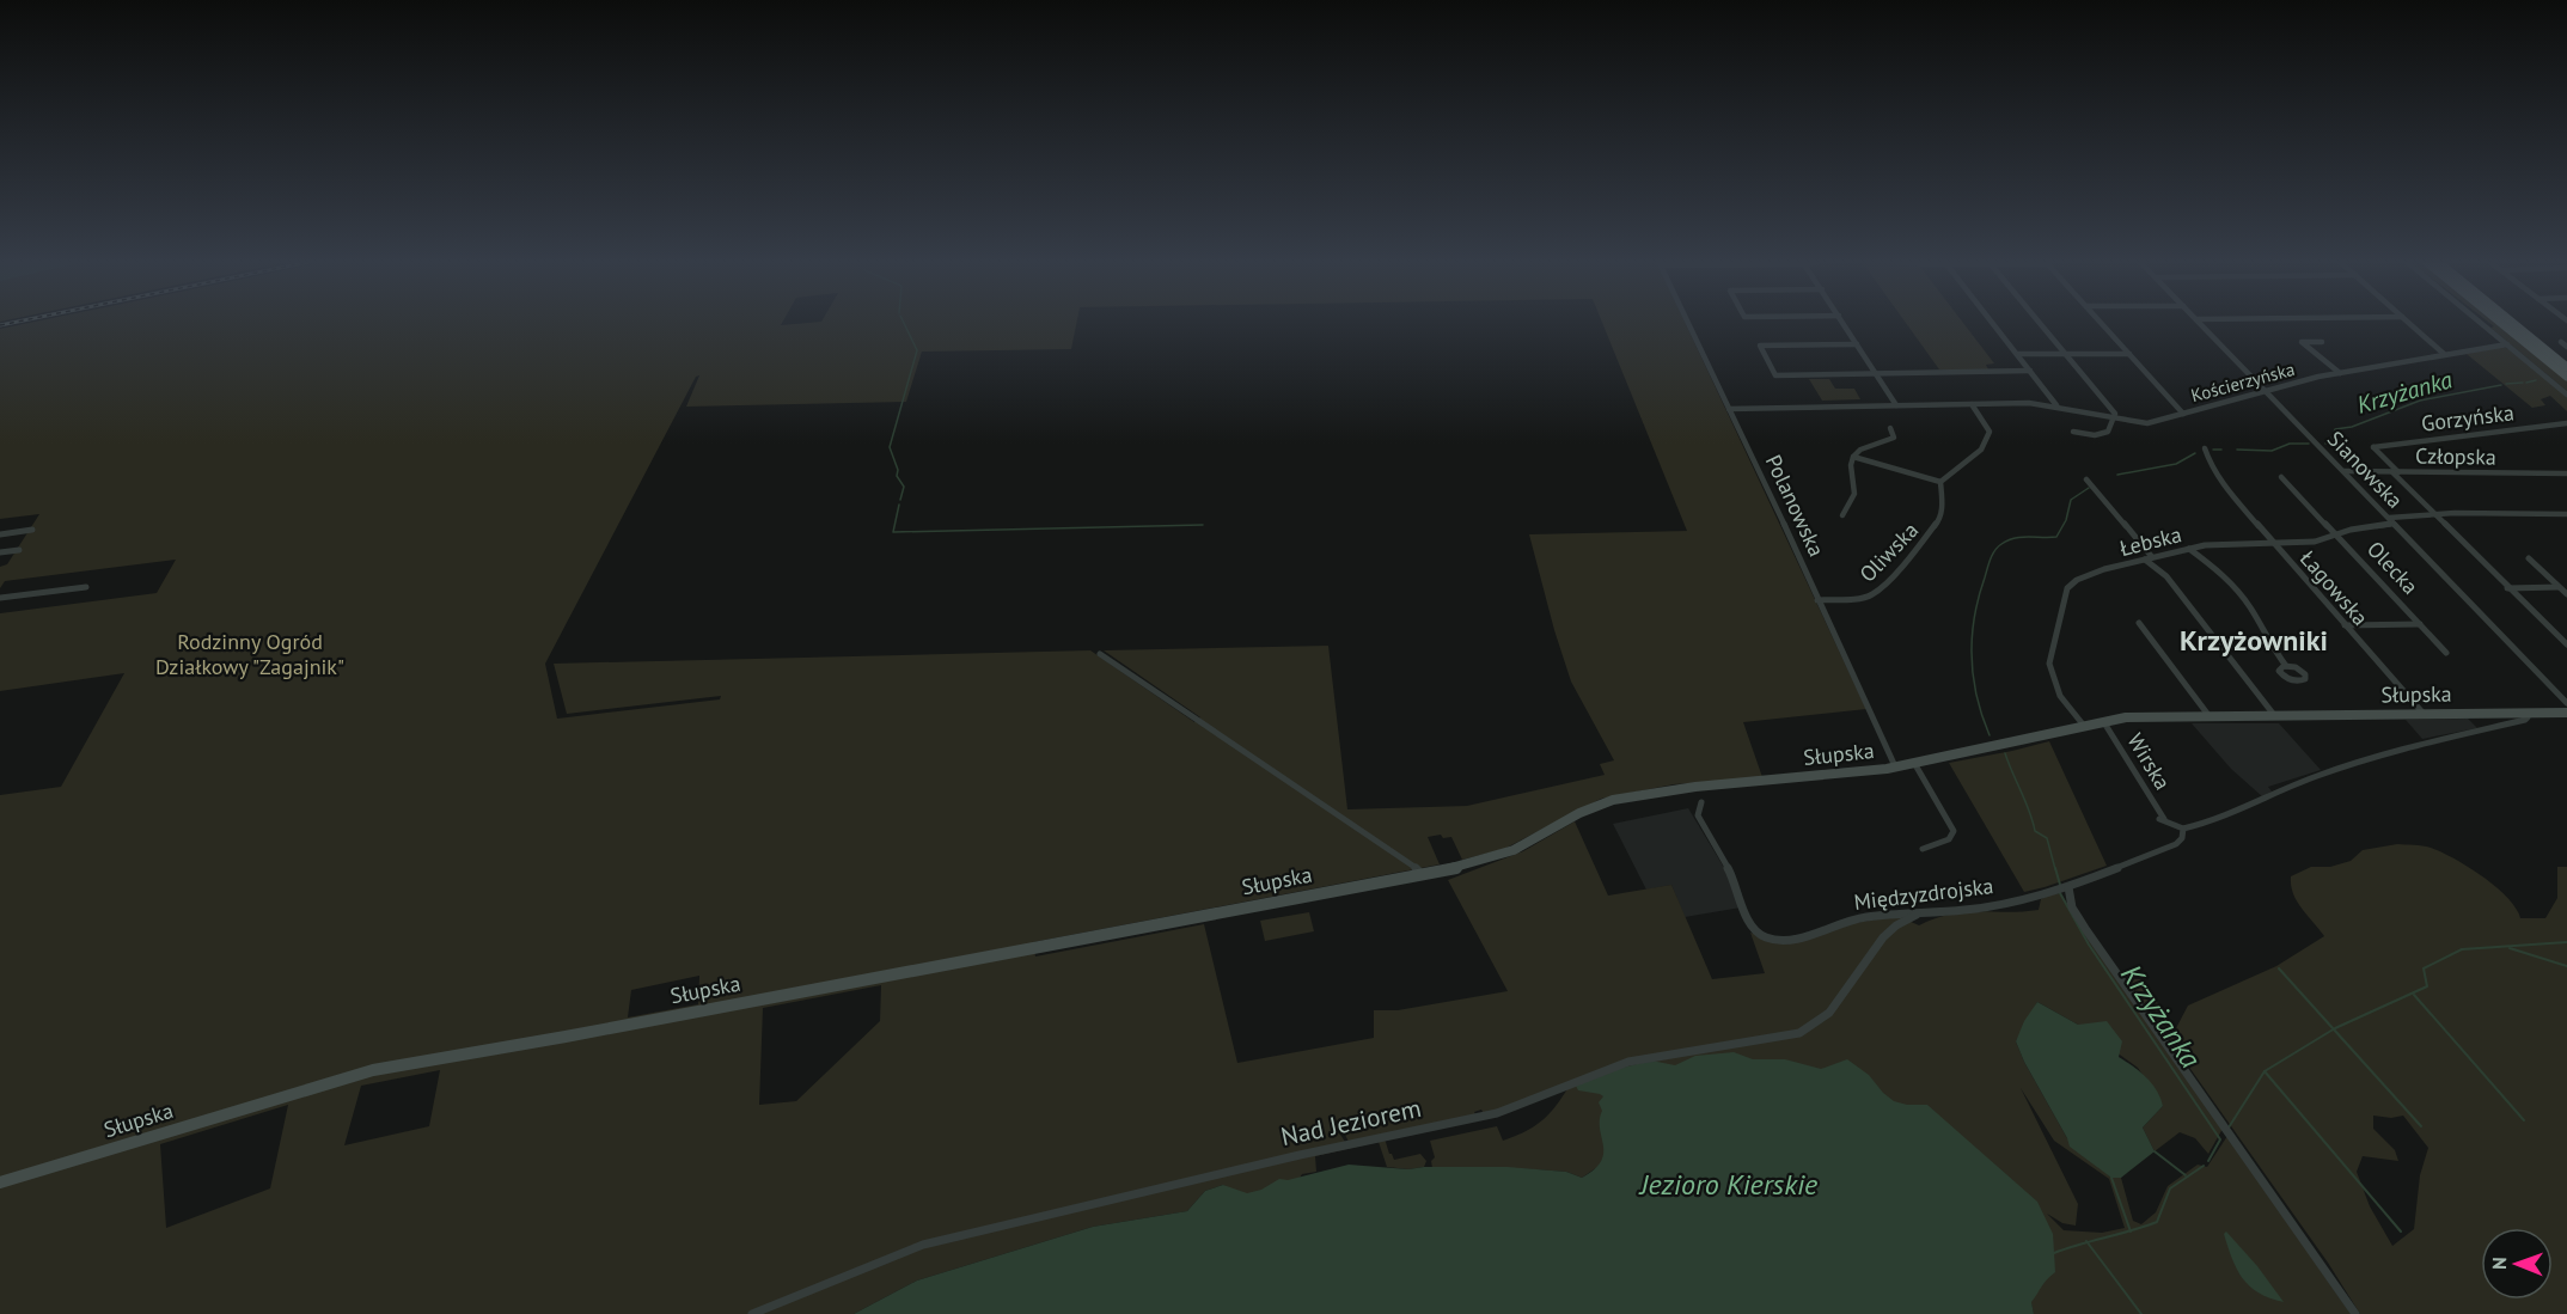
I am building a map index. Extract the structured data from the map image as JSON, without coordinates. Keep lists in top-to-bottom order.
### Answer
{
  "streets": {
    "street": [
      "Kościerzyńska",
      "Gorzyńska",
      "Człopska",
      "Sianowska",
      "Polanowska",
      "Łebska",
      "Oliwska",
      "Olecka",
      "Łagowska",
      "Słupska",
      "Wirska",
      "Międzyzdrojska",
      "Nad Jeziorem"
    ]
  },
  "crossings": [
    ["Kościerzyńska", "Sianowska"],
    ["Kościerzyńska", "Polanowska"],
    ["Gorzyńska", "Człopska"],
    ["Człopska", "Sianowska"],
    ["Sianowska", "Łebska"],
    ["Polanowska", "Oliwska"],
    ["Polanowska", "Słupska"],
    ["Łebska", "Olecka"],
    ["Łebska", "Łagowska"],
    ["Łebska", "Słupska"],
    ["Olecka", "Łagowska"],
    ["Łagowska", "Słupska"],
    ["Słupska", "Wirska"],
    ["Wirska", "Międzyzdrojska"],
    ["Międzyzdrojska", "Nad Jeziorem"]
  ],
  "districts": ["Krzyżowniki"],
  "water": ["Krzyżanka", "Jezioro Kierskie"],
  "parks": ["Rodzinny Ogród Działkowy \"Zagajnik\""],
  "north": "left"
}
